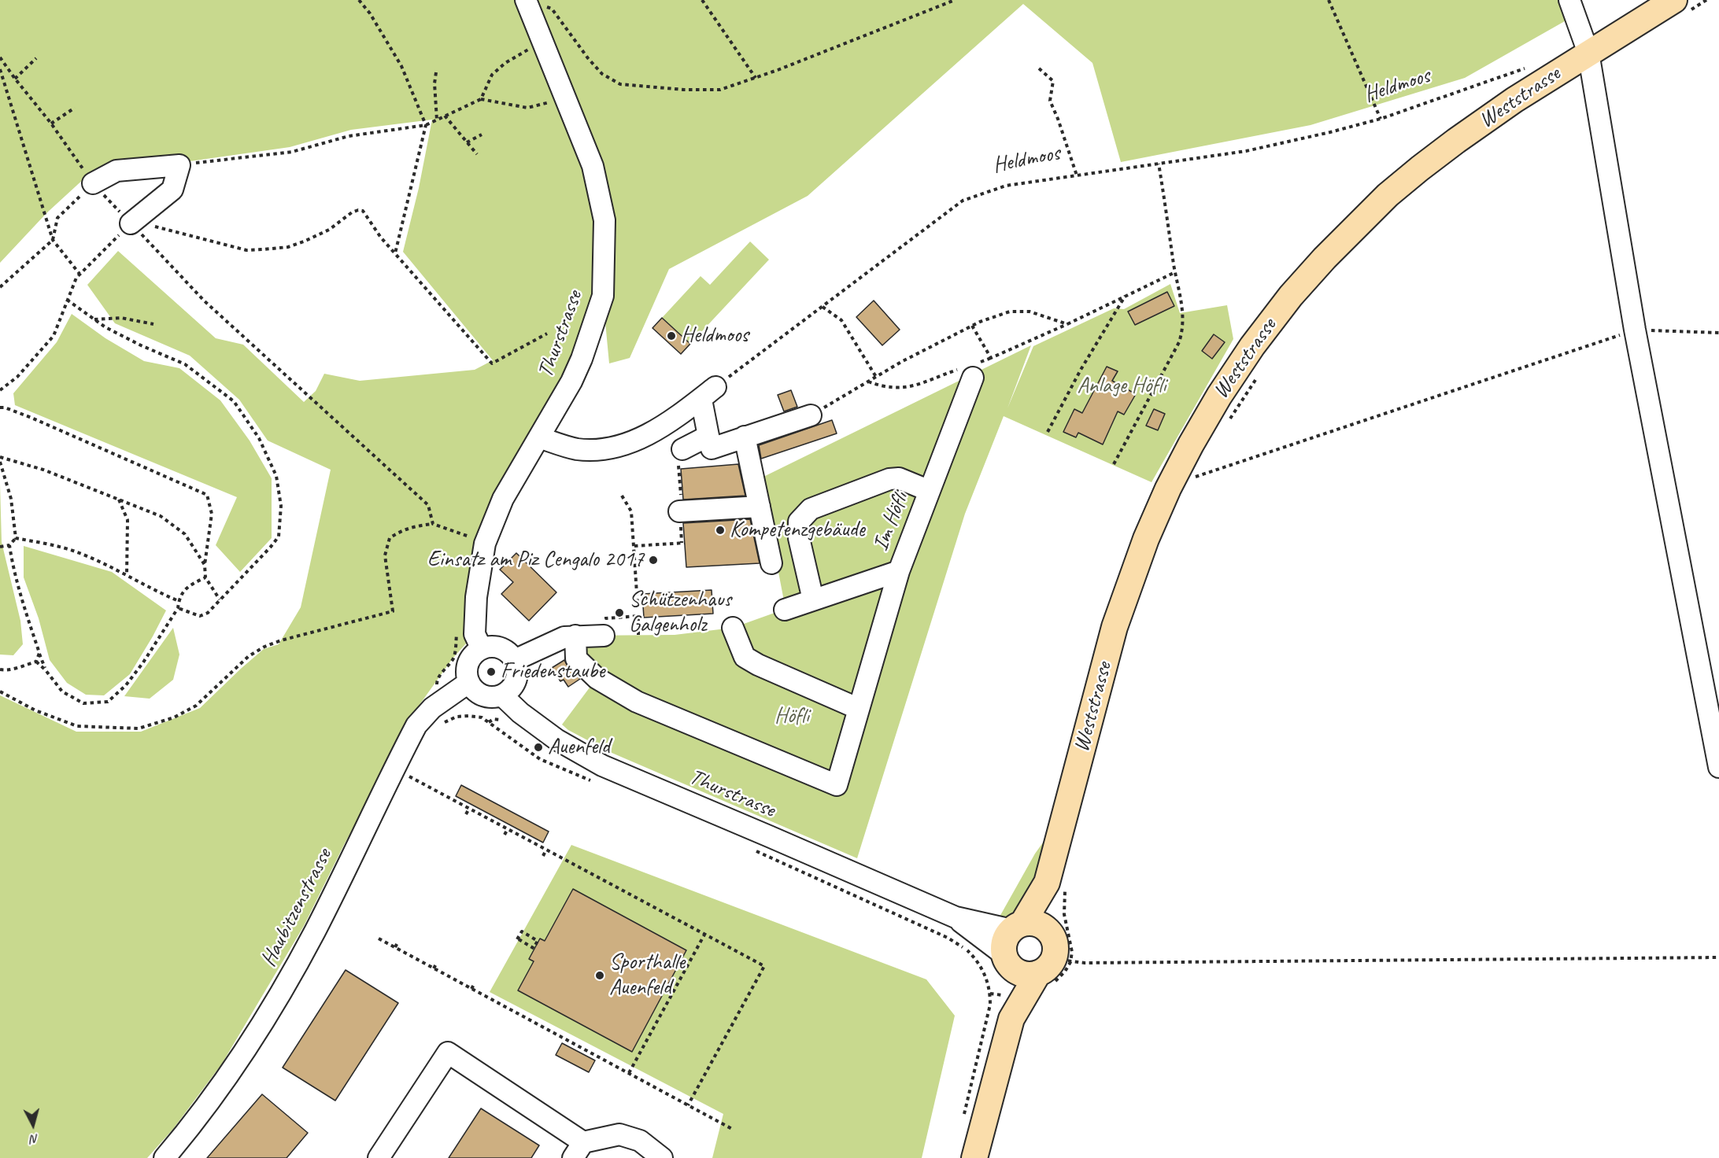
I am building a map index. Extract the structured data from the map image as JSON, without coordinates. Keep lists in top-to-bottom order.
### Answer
{
  "streets": {
    "main road": ["Weststrasse"],
    "street": ["Thurstrasse", "Im Höfli", "Haubitzenstrasse"],
    "path": ["Heldmoos"]
  },
  "crossings": [
    ["Weststrasse", "Thurstrasse"],
    ["Thurstrasse", "Haubitzenstrasse"]
  ],
  "parks": ["Anlage Höfli", "Höfli"],
  "places": [
    "Heldmoos",
    "Kompetenzgebäude",
    "Einsatz am Piz Cengalo 2017",
    "Schützenhaus Galgenholz",
    "Friedenstaube",
    "Auenfeld",
    "Sporthalle Auenfeld"
  ],
  "north": "bottom"
}
